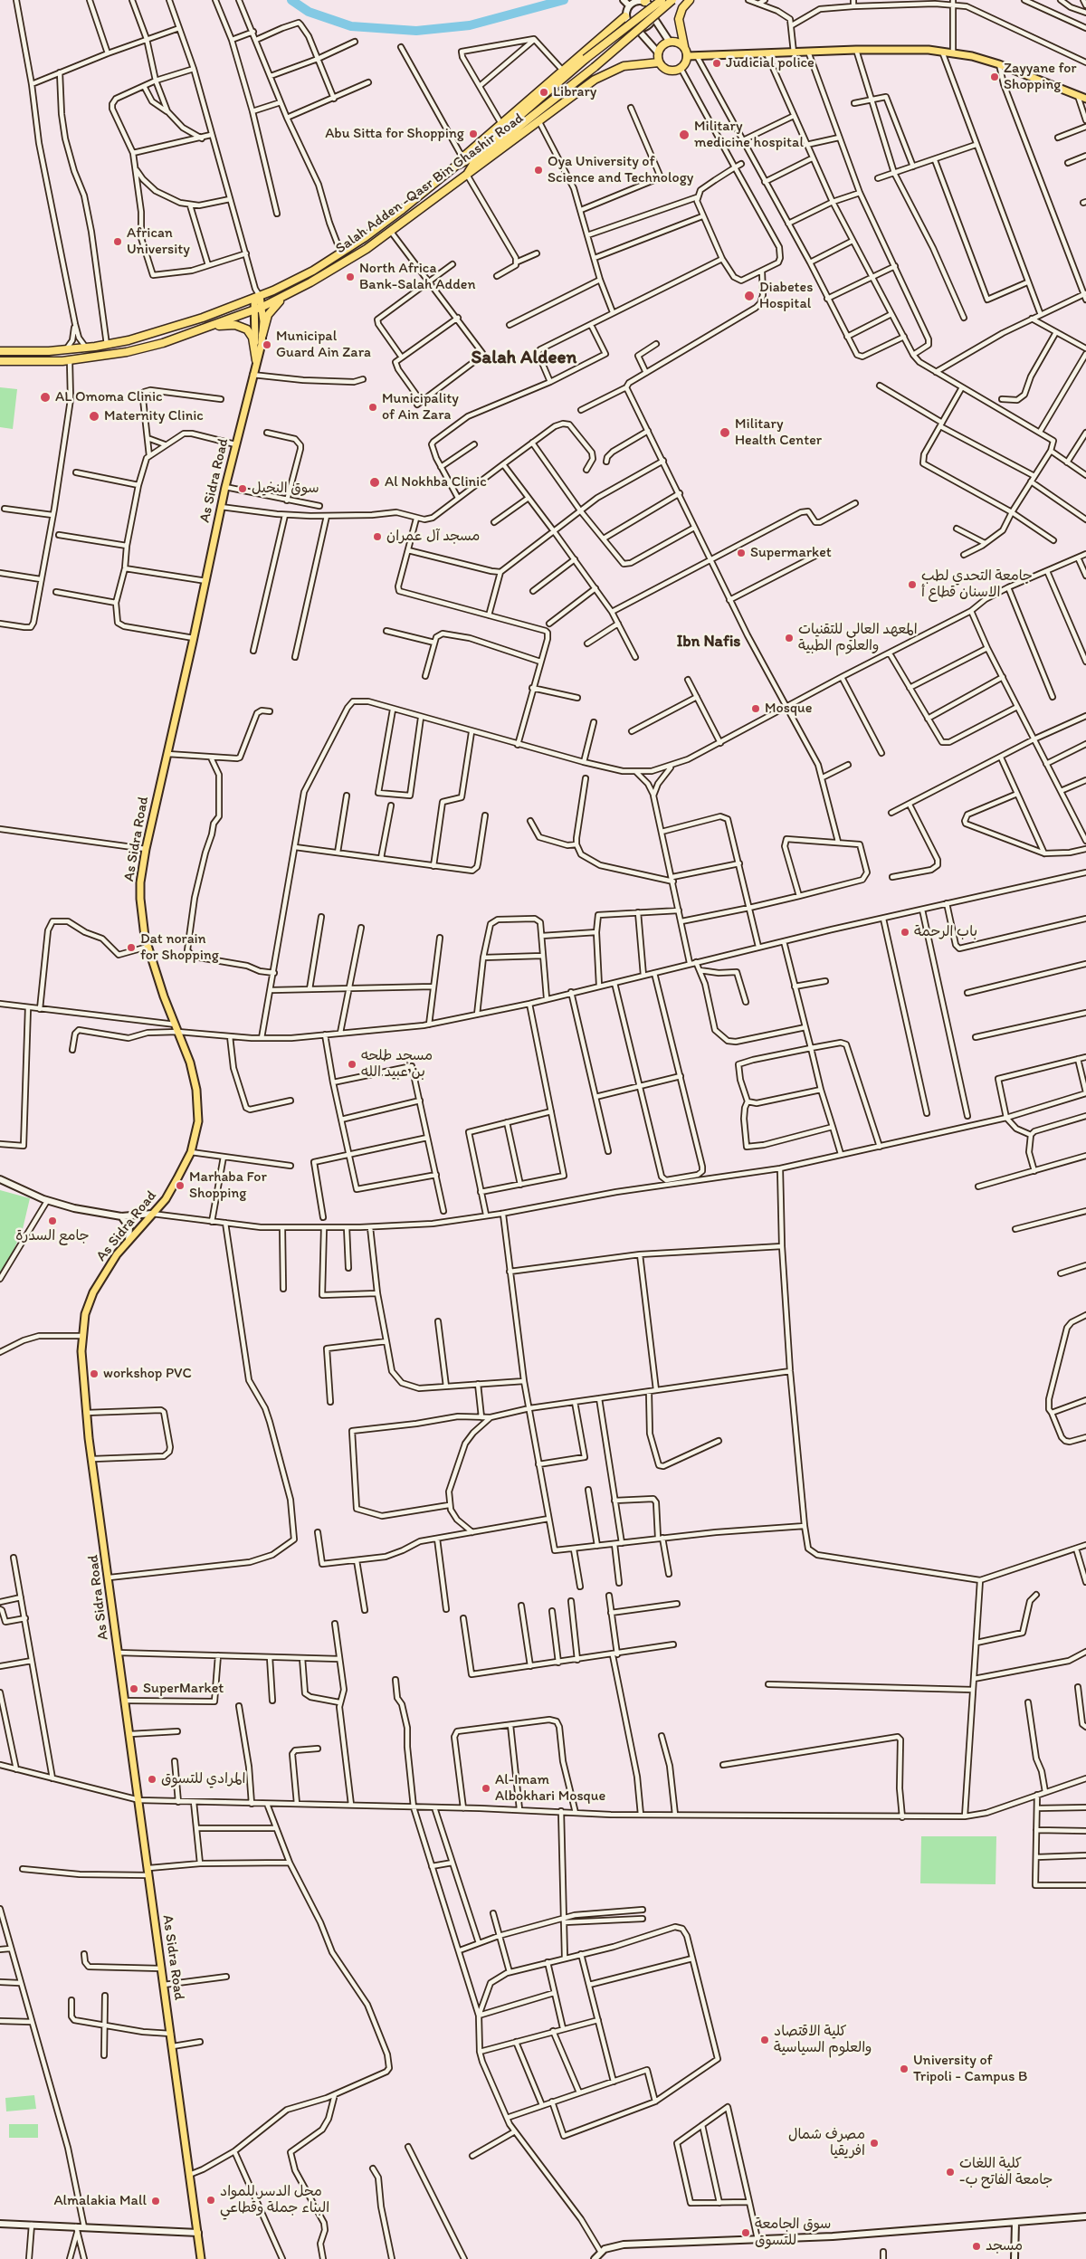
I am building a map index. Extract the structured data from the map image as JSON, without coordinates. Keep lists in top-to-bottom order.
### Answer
{
  "streets": {
    "highway": ["Salah Adden -Qasr Bin Ghashir Road"],
    "main road": ["As Sidra Road"]
  },
  "crossings": [
    ["Salah Adden -Qasr Bin Ghashir Road", "As Sidra Road"]
  ],
  "districts": ["Salah Aldeen", "Ibn Nafis"],
  "places": [
    "Judicial police",
    "Zayyane for Shopping",
    "Library",
    "Abu Sitta for Shopping",
    "Military medicine hospital",
    "Oya University of Science and Technology",
    "African University",
    "North Africa Bank-Salah Adden",
    "Diabetes Hospital",
    "Municipal Guard Ain Zara",
    "AL Omoma Clinic",
    "Municipality of Ain Zara",
    "Maternity Clinic",
    "Military Health Center",
    "Al Nokhba Clinic",
    "سوق النخيل",
    "مسجد آل عمران",
    "Supermarket",
    "جامعة التحدي لطب الاسنان قطاع أ",
    "المعهد العالي للتقنيات والعلوم الطبية",
    "Mosque",
    "باب الرحمة",
    "Dat norain for Shopping",
    "مسجد طلحه بن عبيد الله",
    "Marhaba For Shopping",
    "جامع السدرة",
    "workshop PVC",
    "SuperMarket",
    "المرادي للتسوق",
    "Al-Imam Albokhari Mosque",
    "كلية الاقتصاد والعلوم السياسية",
    "University of Tripoli - Campus B",
    "مصرف شمال افريقيا",
    "كلية اللغات -جامعة الفاتح ب",
    "محل الدسر للمواد البناء جملة وقطاعي",
    "Almalakia Mall",
    "سوق الجامعة للتسوق",
    "مسجد"
  ]
}
